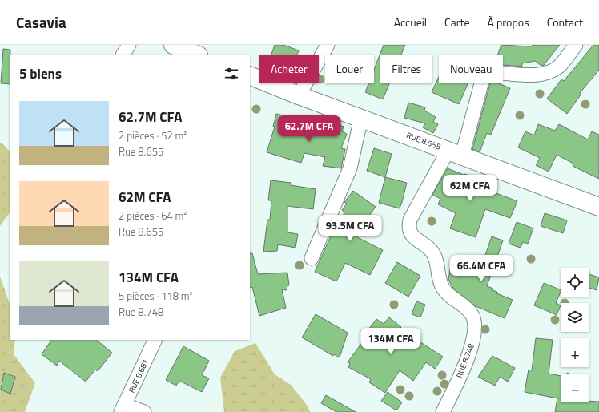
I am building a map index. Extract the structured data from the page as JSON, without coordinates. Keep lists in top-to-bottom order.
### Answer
{
  "streets": {
    "street": ["RUE 8.655", "RUE 8.748", "RUE 8.681"]
  },
  "crossings": [
    ["RUE 8.655", "RUE 8.748"]
  ],
  "page": {
    "header": "Casavia",
    "nav": [
      "Accueil",
      "Carte",
      "À propos",
      "Contact"
    ],
    "chip": [
      "Acheter",
      "Louer",
      "Filtres",
      "Nouveau"
    ],
    "heading": "5 biens",
    "list": [
      {
        "name": "62.7M CFA",
        "note": "2 pièces · 52 m² · Rue 8.655"
      },
      {
        "name": "62M CFA",
        "note": "2 pièces · 64 m² · Rue 8.655"
      },
      {
        "name": "134M CFA",
        "note": "5 pièces · 118 m² · Rue 8.748"
      }
    ],
    "price": [
      "62.7M CFA",
      "62M CFA",
      "93.5M CFA",
      "66.4M CFA",
      "134M CFA"
    ],
    "map_buttons": ["+", "−"]
  }
}
